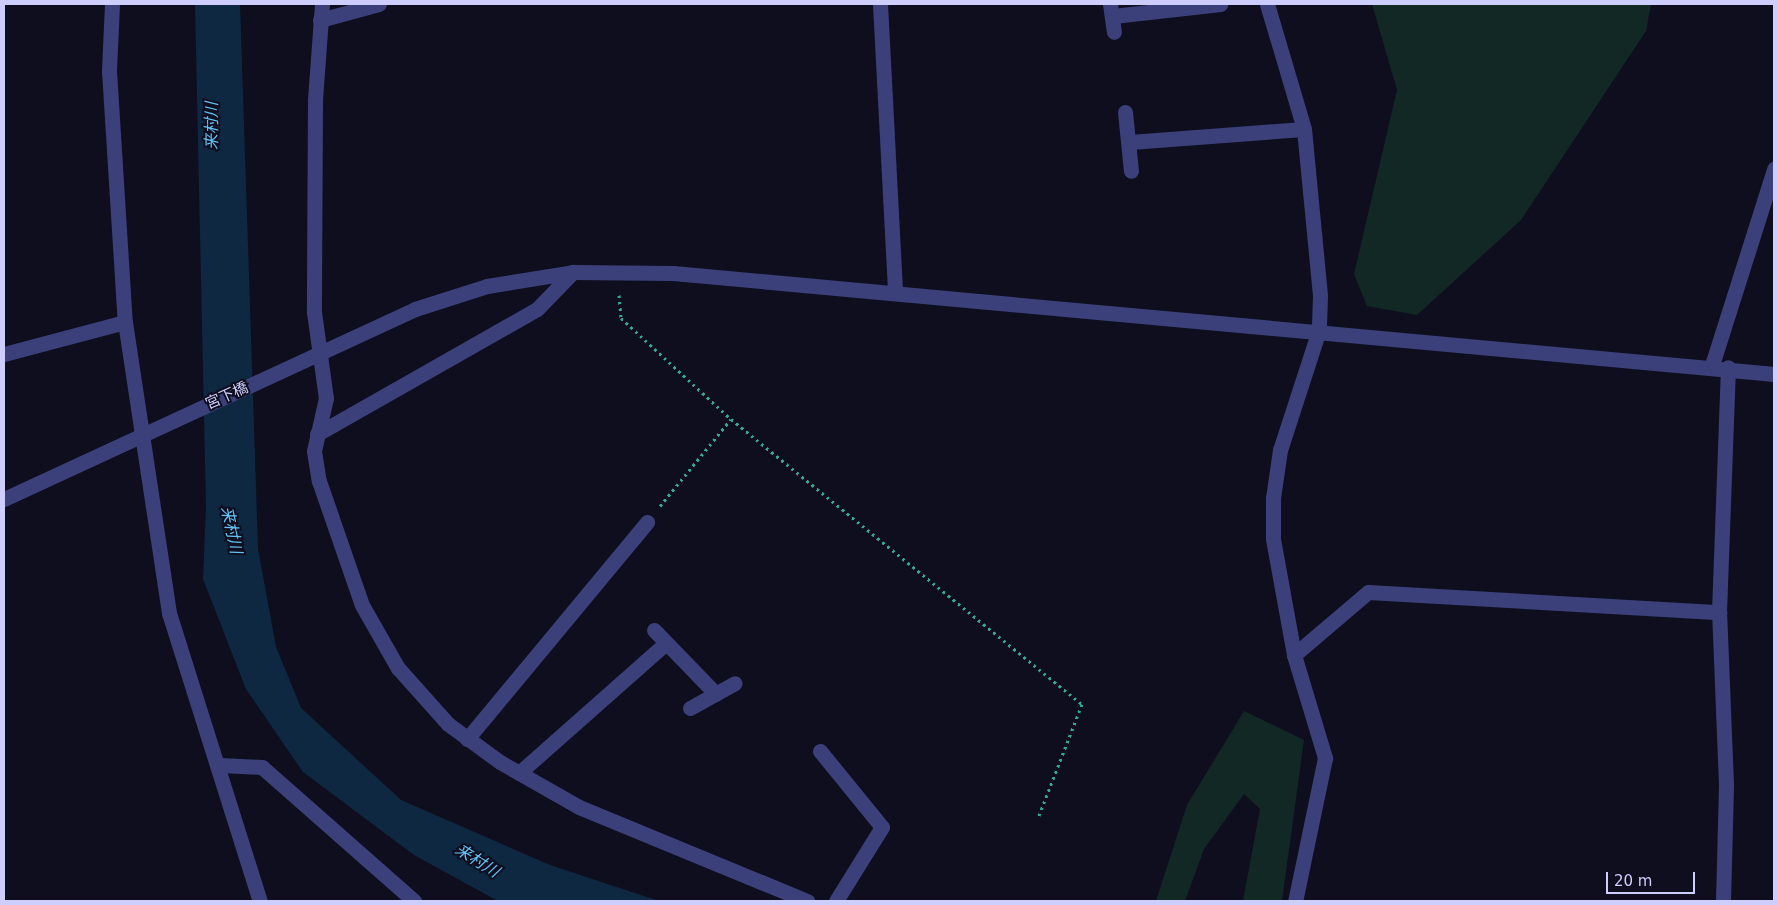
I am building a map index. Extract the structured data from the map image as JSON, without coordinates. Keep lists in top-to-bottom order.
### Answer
{
  "streets": {
    "street": ["宮下橋"]
  },
  "water": ["来村川"],
  "scale_bar": "20 m"
}
